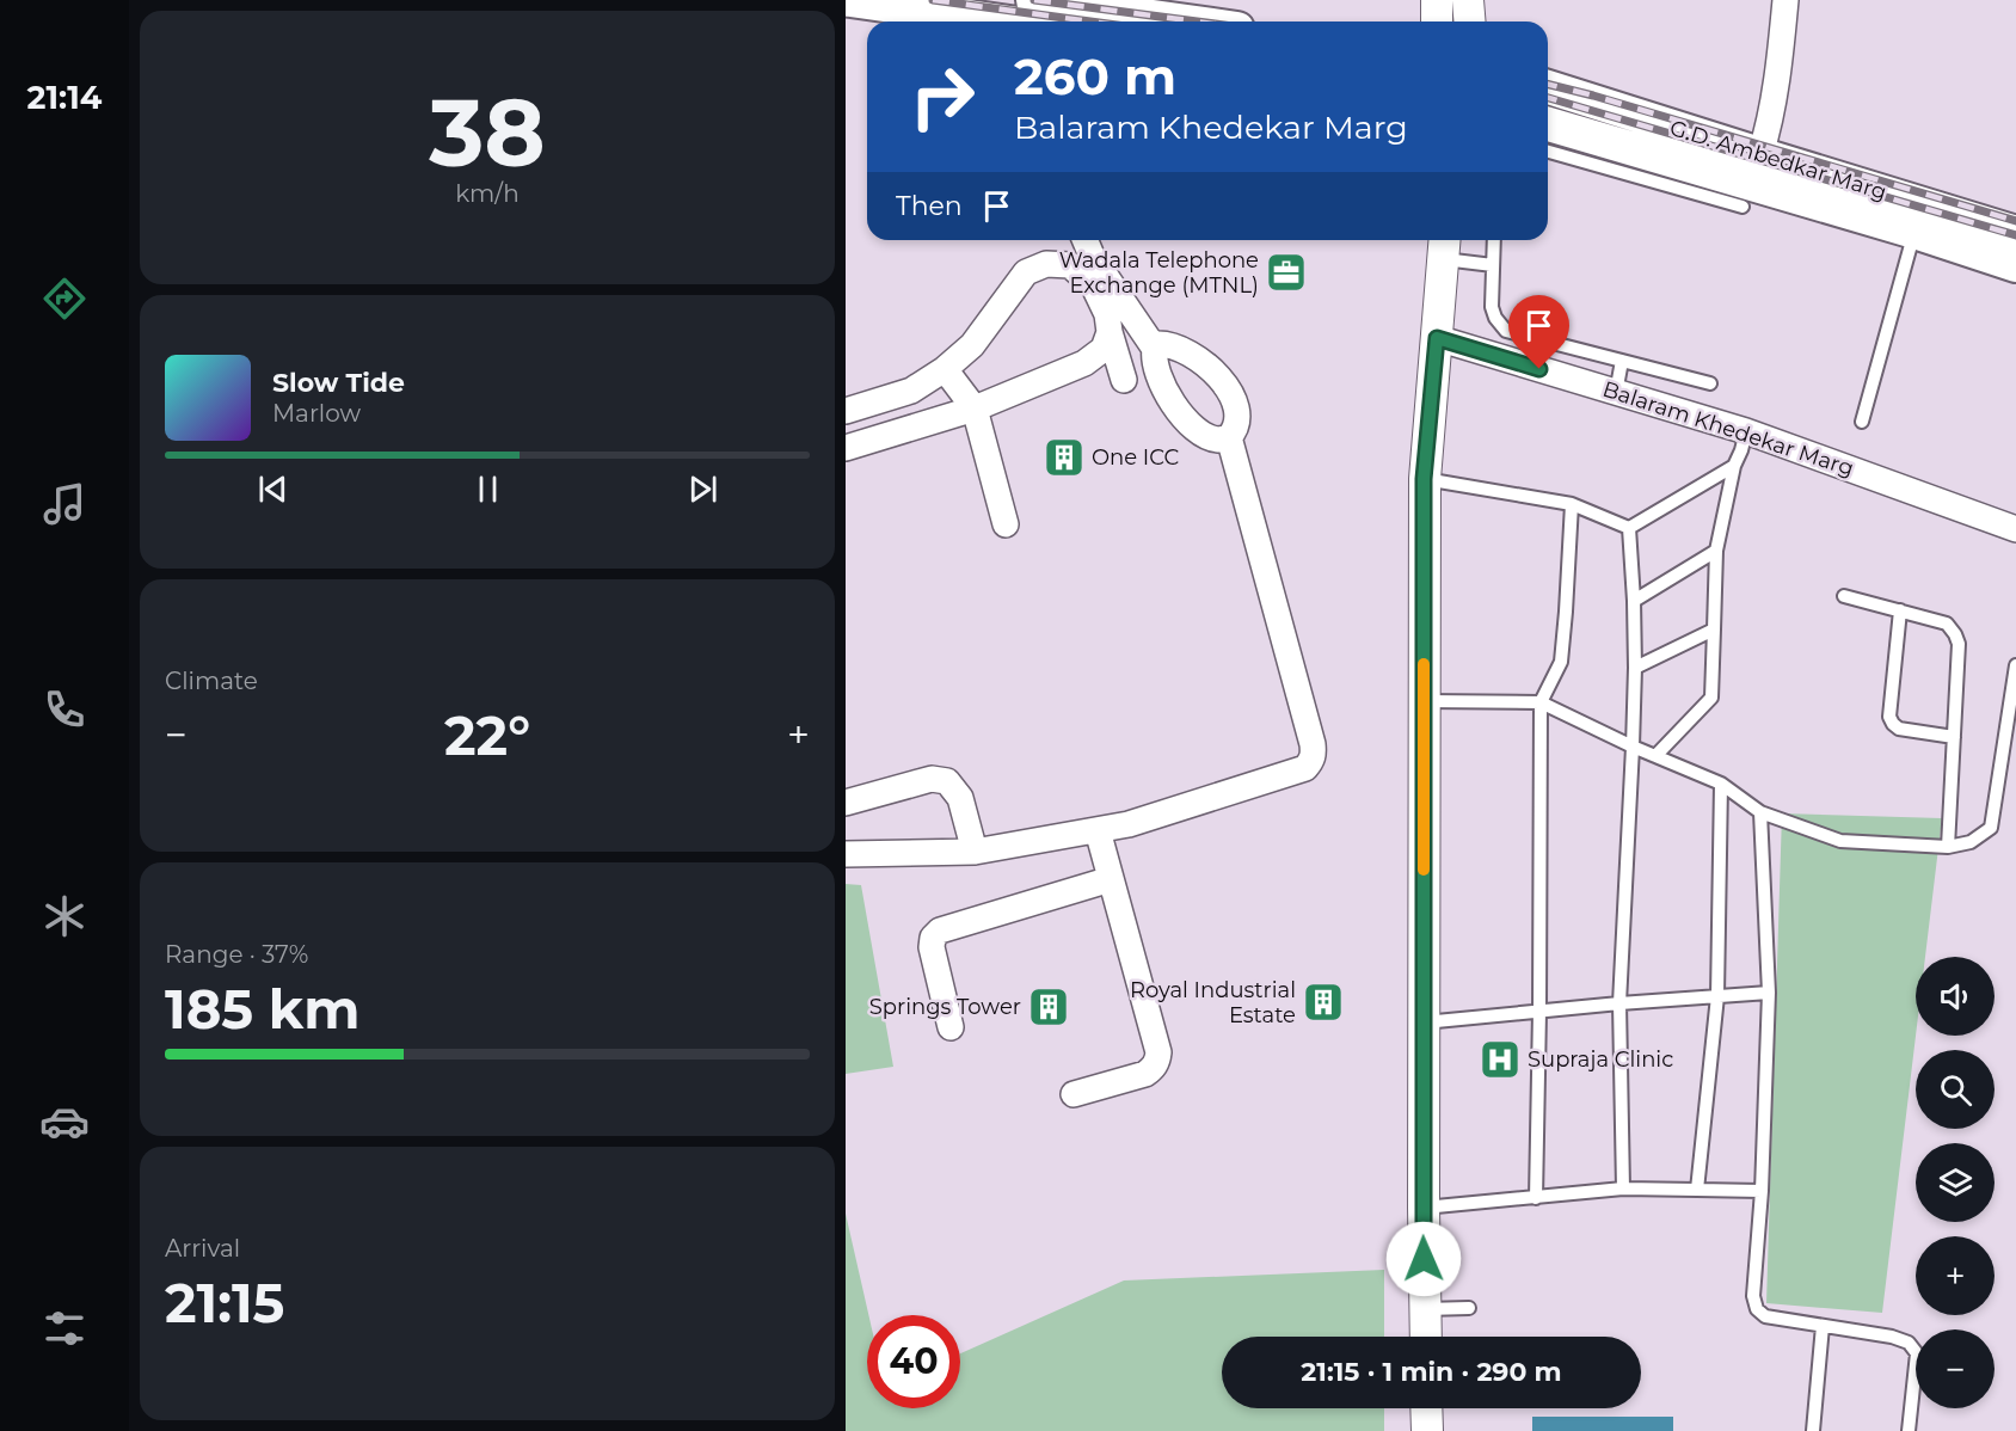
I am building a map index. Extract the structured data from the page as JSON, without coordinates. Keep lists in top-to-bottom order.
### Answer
{
  "streets": {
    "main road": ["G.D. Ambedkar Marg"],
    "street": ["Balaram Khedekar Marg"]
  },
  "places": {
    "office": ["Wadala Telephone Exchange (MTNL)"],
    "building": ["One ICC", "Royal Industrial Estate", "Springs Tower"],
    "hospital": ["Supraja Clinic"]
  },
  "page": {
    "tabs": "21:14",
    "tile": [
      ["38", "km/h"],
      "Climate",
      ["Range · 37%", "185 km"],
      ["Arrival", "21:15"]
    ],
    "turn": ["260 m", "Balaram Khedekar Marg"],
    "then": "Then",
    "song": ["Slow Tide", "Marlow"],
    "heat": ["−", "22°", "+"],
    "map_buttons": ["+", "−"],
    "limit": "40",
    "trip": "21:15 · 1 min · 290 m"
  }
}
